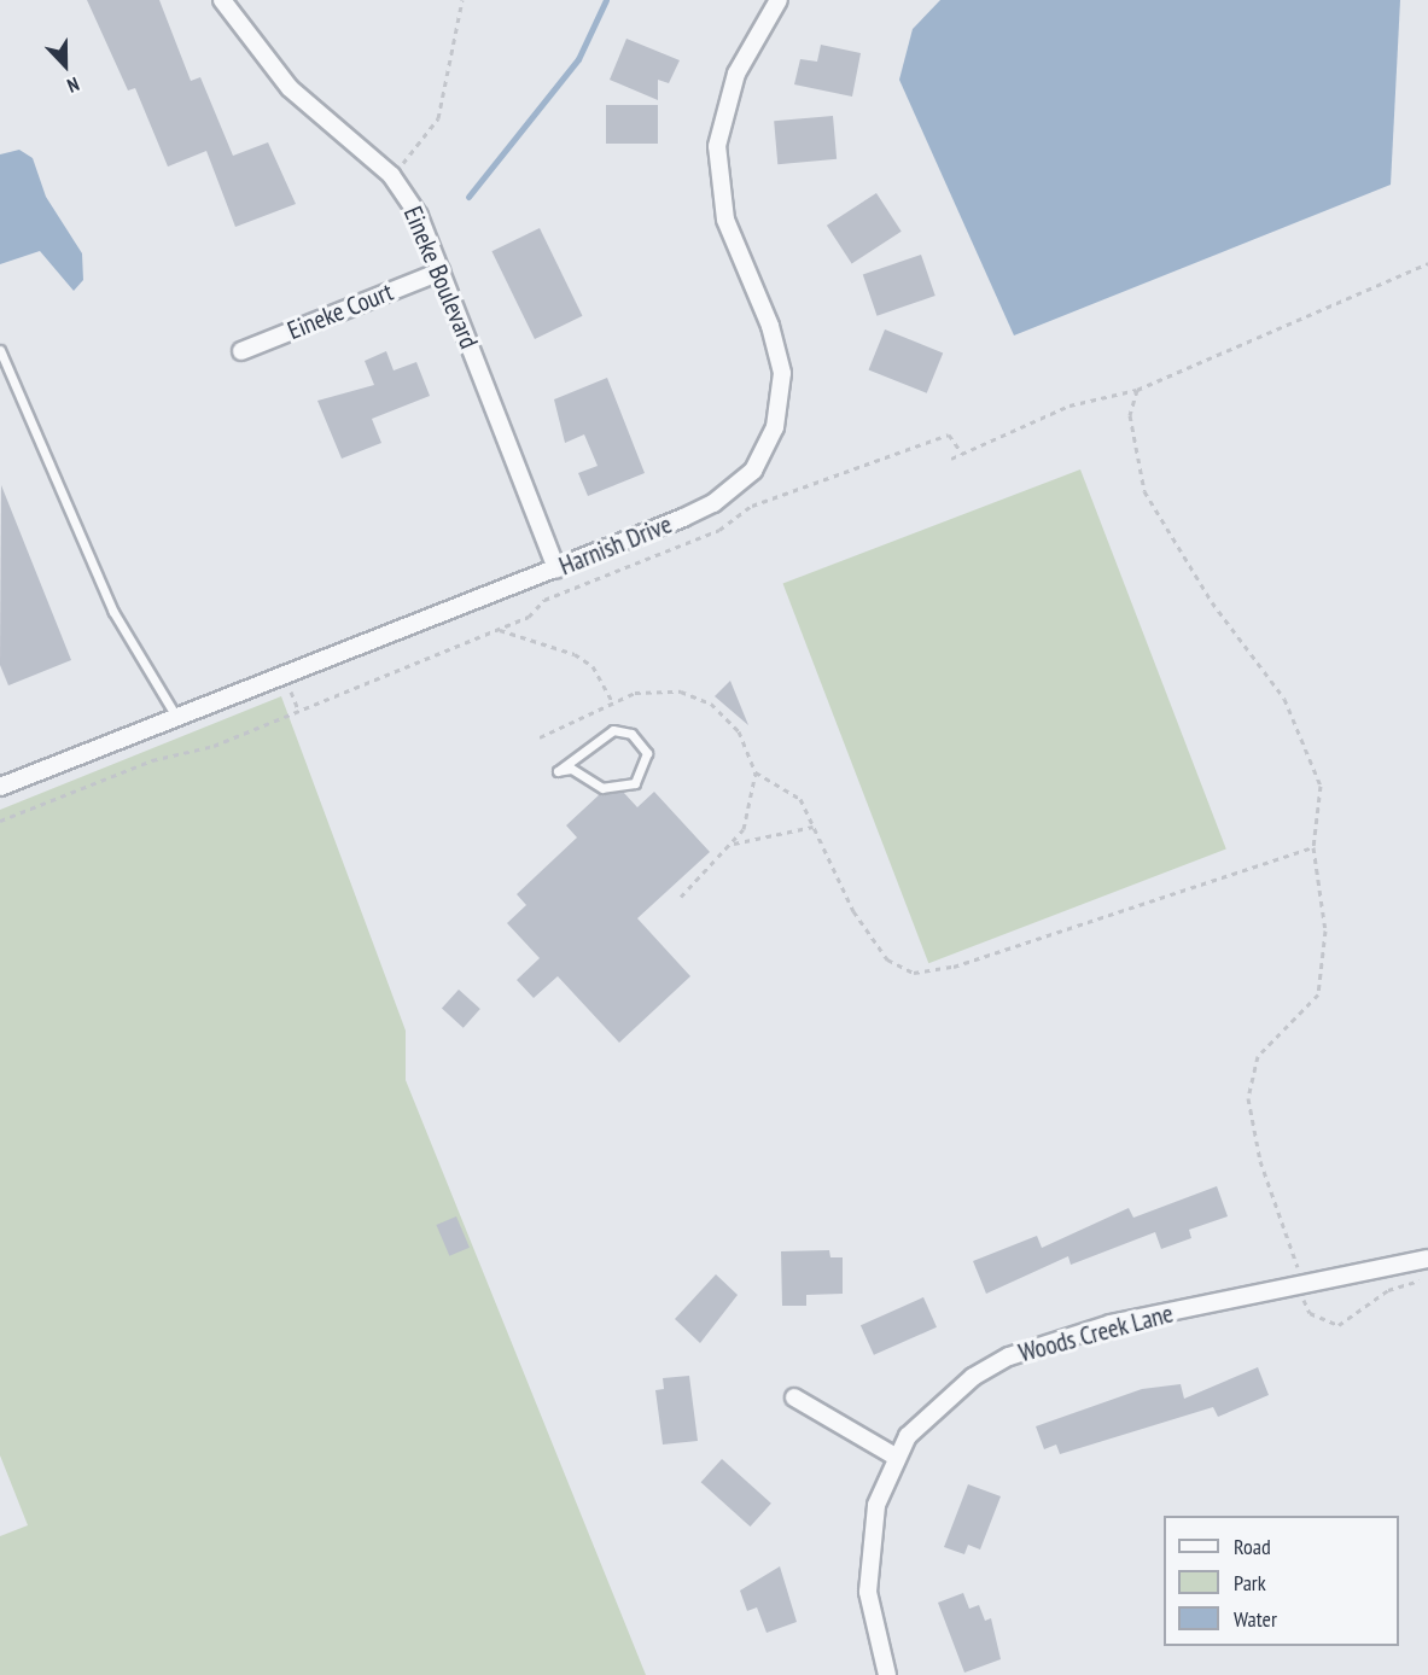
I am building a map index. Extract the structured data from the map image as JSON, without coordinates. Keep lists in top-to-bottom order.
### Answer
{
  "streets": {
    "street": [
      "Eineke Boulevard",
      "Eineke Court",
      "Harnish Drive",
      "Woods Creek Lane"
    ]
  },
  "crossings": [
    ["Eineke Boulevard", "Eineke Court"],
    ["Eineke Boulevard", "Harnish Drive"]
  ],
  "legend": ["Road", "Park", "Water"],
  "north": "bottom"
}
